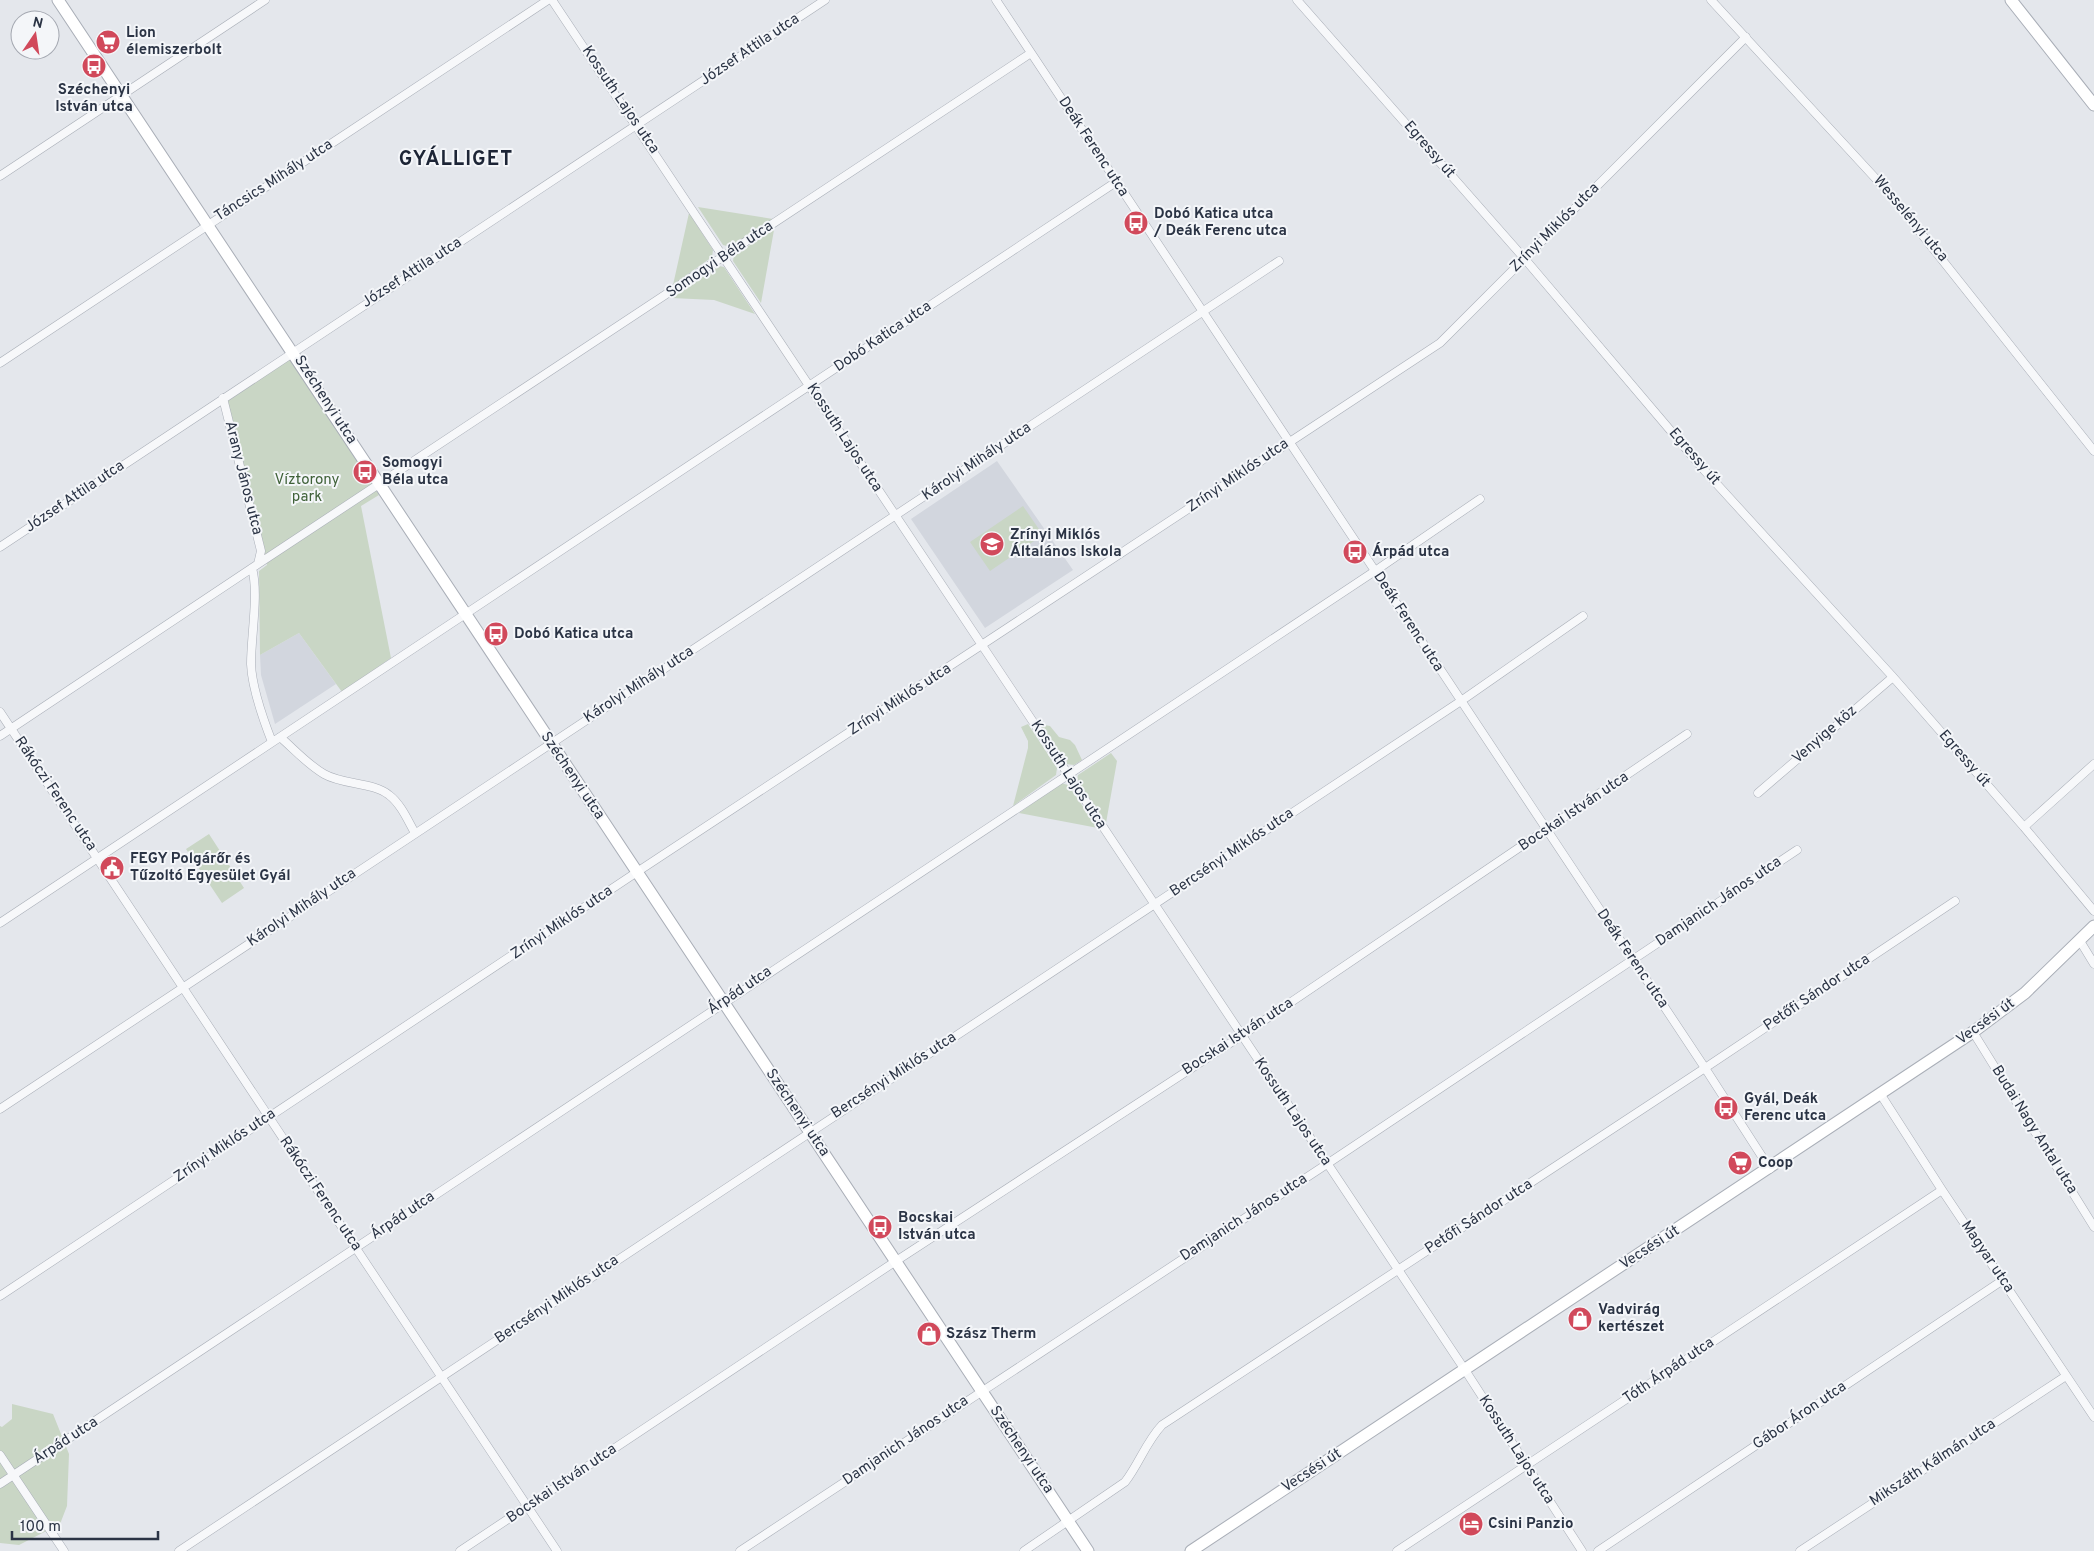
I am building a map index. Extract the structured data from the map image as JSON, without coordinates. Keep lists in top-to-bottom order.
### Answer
{
  "streets": {
    "street": [
      "József Attila utca",
      "Kossuth Lajos utca",
      "Deák Ferenc utca",
      "Egressy út",
      "Táncsics Mihály utca",
      "Wesselényi utca",
      "Zrínyi Miklós utca",
      "Somogyi Béla utca",
      "Dobó Katica utca",
      "Széchenyi utca",
      "Károlyi Mihály utca",
      "Arany János utca",
      "Venyige köz",
      "Rákóczi Ferenc utca",
      "Bocskai István utca",
      "Bercsényi Miklós utca",
      "Damjanich János utca",
      "Árpád utca",
      "Petőfi Sándor utca",
      "Vecsési út",
      "Budai Nagy Antal utca",
      "Magyar utca",
      "Tóth Árpád utca",
      "Gábor Áron utca",
      "Mikszáth Kálmán utca"
    ]
  },
  "crossings": [
    ["József Attila utca", "Kossuth Lajos utca"],
    ["József Attila utca", "Széchenyi utca"],
    ["József Attila utca", "Arany János utca"],
    ["Kossuth Lajos utca", "Zrínyi Miklós utca"],
    ["Kossuth Lajos utca", "Somogyi Béla utca"],
    ["Kossuth Lajos utca", "Dobó Katica utca"],
    ["Kossuth Lajos utca", "Károlyi Mihály utca"],
    ["Kossuth Lajos utca", "Bocskai István utca"],
    ["Kossuth Lajos utca", "Bercsényi Miklós utca"],
    ["Kossuth Lajos utca", "Damjanich János utca"],
    ["Kossuth Lajos utca", "Árpád utca"],
    ["Kossuth Lajos utca", "Petőfi Sándor utca"],
    ["Kossuth Lajos utca", "Vecsési út"],
    ["Kossuth Lajos utca", "Tóth Árpád utca"],
    ["Deák Ferenc utca", "Zrínyi Miklós utca"],
    ["Deák Ferenc utca", "Somogyi Béla utca"],
    ["Deák Ferenc utca", "Dobó Katica utca"],
    ["Deák Ferenc utca", "Károlyi Mihály utca"],
    ["Deák Ferenc utca", "Bocskai István utca"],
    ["Deák Ferenc utca", "Bercsényi Miklós utca"],
    ["Deák Ferenc utca", "Damjanich János utca"],
    ["Deák Ferenc utca", "Árpád utca"],
    ["Deák Ferenc utca", "Petőfi Sándor utca"],
    ["Deák Ferenc utca", "Vecsési út"],
    ["Egressy út", "Zrínyi Miklós utca"],
    ["Egressy út", "Venyige köz"],
    ["Táncsics Mihály utca", "Széchenyi utca"],
    ["Wesselényi utca", "Zrínyi Miklós utca"],
    ["Zrínyi Miklós utca", "Széchenyi utca"],
    ["Zrínyi Miklós utca", "Rákóczi Ferenc utca"],
    ["Somogyi Béla utca", "Széchenyi utca"],
    ["Somogyi Béla utca", "Arany János utca"],
    ["Somogyi Béla utca", "Rákóczi Ferenc utca"],
    ["Dobó Katica utca", "Széchenyi utca"],
    ["Dobó Katica utca", "Arany János utca"],
    ["Dobó Katica utca", "Rákóczi Ferenc utca"],
    ["Széchenyi utca", "Károlyi Mihály utca"],
    ["Széchenyi utca", "Bocskai István utca"],
    ["Széchenyi utca", "Bercsényi Miklós utca"],
    ["Széchenyi utca", "Damjanich János utca"],
    ["Széchenyi utca", "Árpád utca"],
    ["Széchenyi utca", "Petőfi Sándor utca"],
    ["Károlyi Mihály utca", "Rákóczi Ferenc utca"],
    ["Rákóczi Ferenc utca", "Bocskai István utca"],
    ["Rákóczi Ferenc utca", "Bercsényi Miklós utca"],
    ["Rákóczi Ferenc utca", "Árpád utca"],
    ["Vecsési út", "Budai Nagy Antal utca"],
    ["Vecsési út", "Magyar utca"],
    ["Magyar utca", "Tóth Árpád utca"],
    ["Magyar utca", "Gábor Áron utca"],
    ["Magyar utca", "Mikszáth Kálmán utca"]
  ],
  "districts": ["GYÁLLIGET"],
  "parks": ["Víztorony park"],
  "places": {
    "supermarket": ["Lion élemiszerbolt", "Coop"],
    "bus stop": [
      "Széchenyi István utca",
      "Dobó Katica utca / Deák Ferenc utca",
      "Somogyi Béla utca",
      "Árpád utca",
      "Dobó Katica utca",
      "Gyál, Deák Ferenc utca",
      "Bocskai István utca"
    ],
    "school or university": ["Zrínyi Miklós Általános Iskola"],
    "public building": ["FEGY Polgárőr és Tűzoltó Egyesület Gyál"],
    "shop": ["Vadvirág kertészet", "Szász Therm"],
    "hotel": ["Csini Panzio"]
  },
  "scale_bar": "100 m",
  "north": "top"
}
